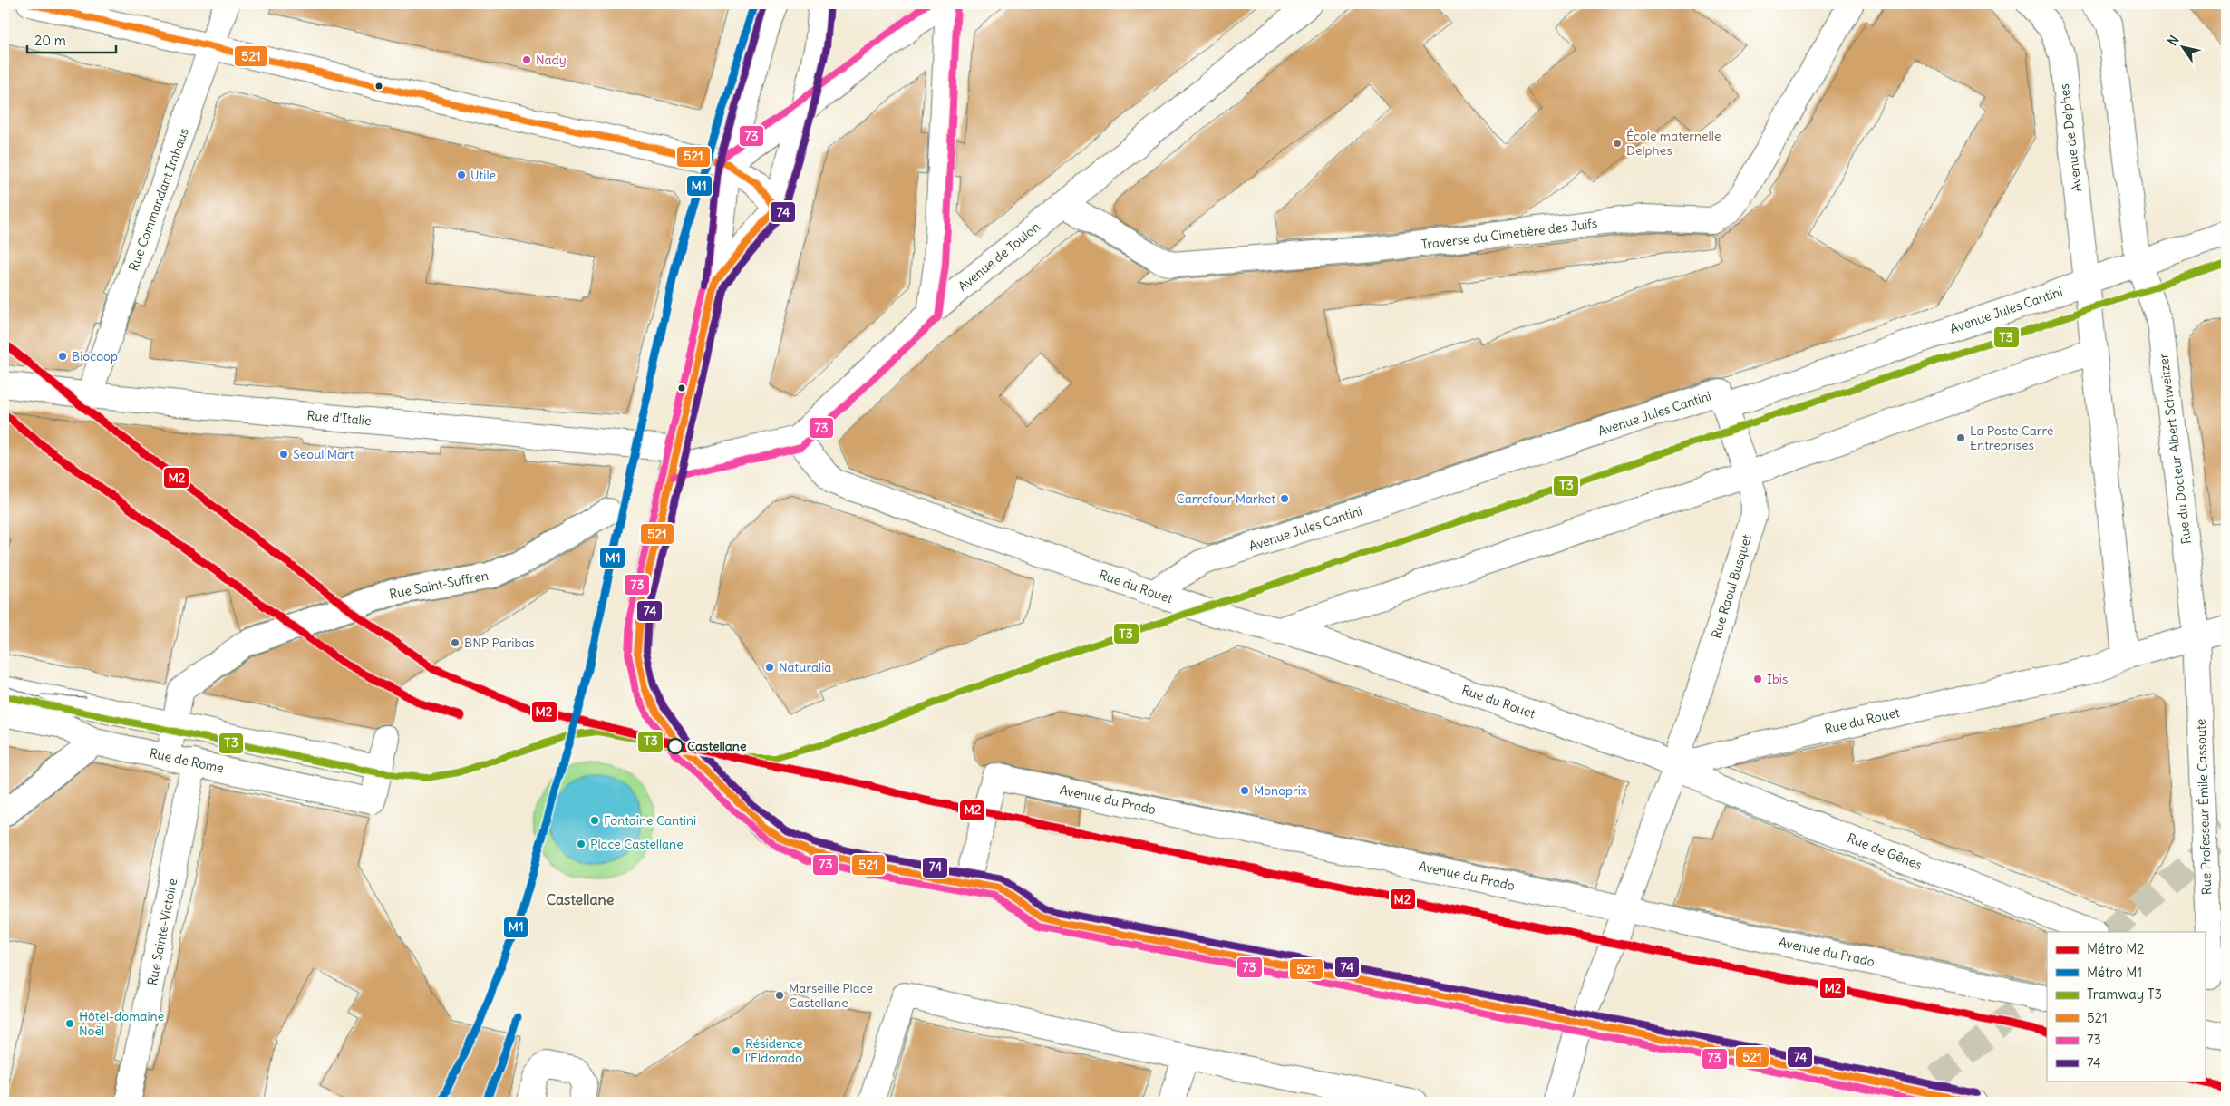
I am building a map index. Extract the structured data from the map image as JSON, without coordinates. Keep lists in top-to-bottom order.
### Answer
{
  "streets": {
    "street": [
      "Avenue de Delphes",
      "Rue Commandant Imhaus",
      "Traverse du Cimetière des Juifs",
      "Avenue de Toulon",
      "Avenue Jules Cantini",
      "Rue d'Italie",
      "Rue du Docteur Albert Schweitzer",
      "Rue Saint-Suffren",
      "Rue du Rouet",
      "Rue Raoul Busquet",
      "Rue de Rome",
      "Avenue du Prado",
      "Rue Professeur Émile Cassoute",
      "Rue de Gênes",
      "Rue Sainte-Victoire"
    ]
  },
  "crossings": [
    ["Avenue de Delphes", "Avenue Jules Cantini"],
    ["Rue Commandant Imhaus", "Rue d'Italie"],
    ["Traverse du Cimetière des Juifs", "Avenue de Toulon"],
    ["Avenue de Toulon", "Rue du Rouet"],
    ["Avenue Jules Cantini", "Rue du Docteur Albert Schweitzer"],
    ["Avenue Jules Cantini", "Rue du Rouet"],
    ["Avenue Jules Cantini", "Rue Raoul Busquet"],
    ["Rue du Docteur Albert Schweitzer", "Rue du Rouet"],
    ["Rue du Docteur Albert Schweitzer", "Rue Professeur Émile Cassoute"],
    ["Rue Saint-Suffren", "Rue de Rome"],
    ["Rue du Rouet", "Rue Raoul Busquet"],
    ["Rue du Rouet", "Rue Professeur Émile Cassoute"],
    ["Rue du Rouet", "Rue de Gênes"],
    ["Rue Raoul Busquet", "Avenue du Prado"],
    ["Rue Raoul Busquet", "Rue de Gênes"],
    ["Rue de Rome", "Rue Sainte-Victoire"]
  ],
  "districts": ["Castellane"],
  "places": [
    "Nady",
    "École maternelle Delphes",
    "Utile",
    "Biocoop",
    "La Poste Carré Entreprises",
    "Seoul Mart",
    "Carrefour Market",
    "BNP Paribas",
    "Naturalia",
    "Ibis",
    "Castellane",
    "Monoprix",
    "Fontaine Cantini",
    "Place Castellane",
    "Marseille Place Castellane",
    "Hôtel-domaine Noël",
    "Résidence l'Eldorado"
  ],
  "lines": [
    "metro line M1",
    "transit line 521",
    "transit line 73",
    "transit line 74",
    "tram line T3",
    "metro line M2"
  ],
  "legend": [
    "Métro M2",
    "Métro M1",
    "Tramway T3",
    "521",
    "73",
    "74"
  ],
  "scale_bar": "20 m",
  "north": "top left"
}
